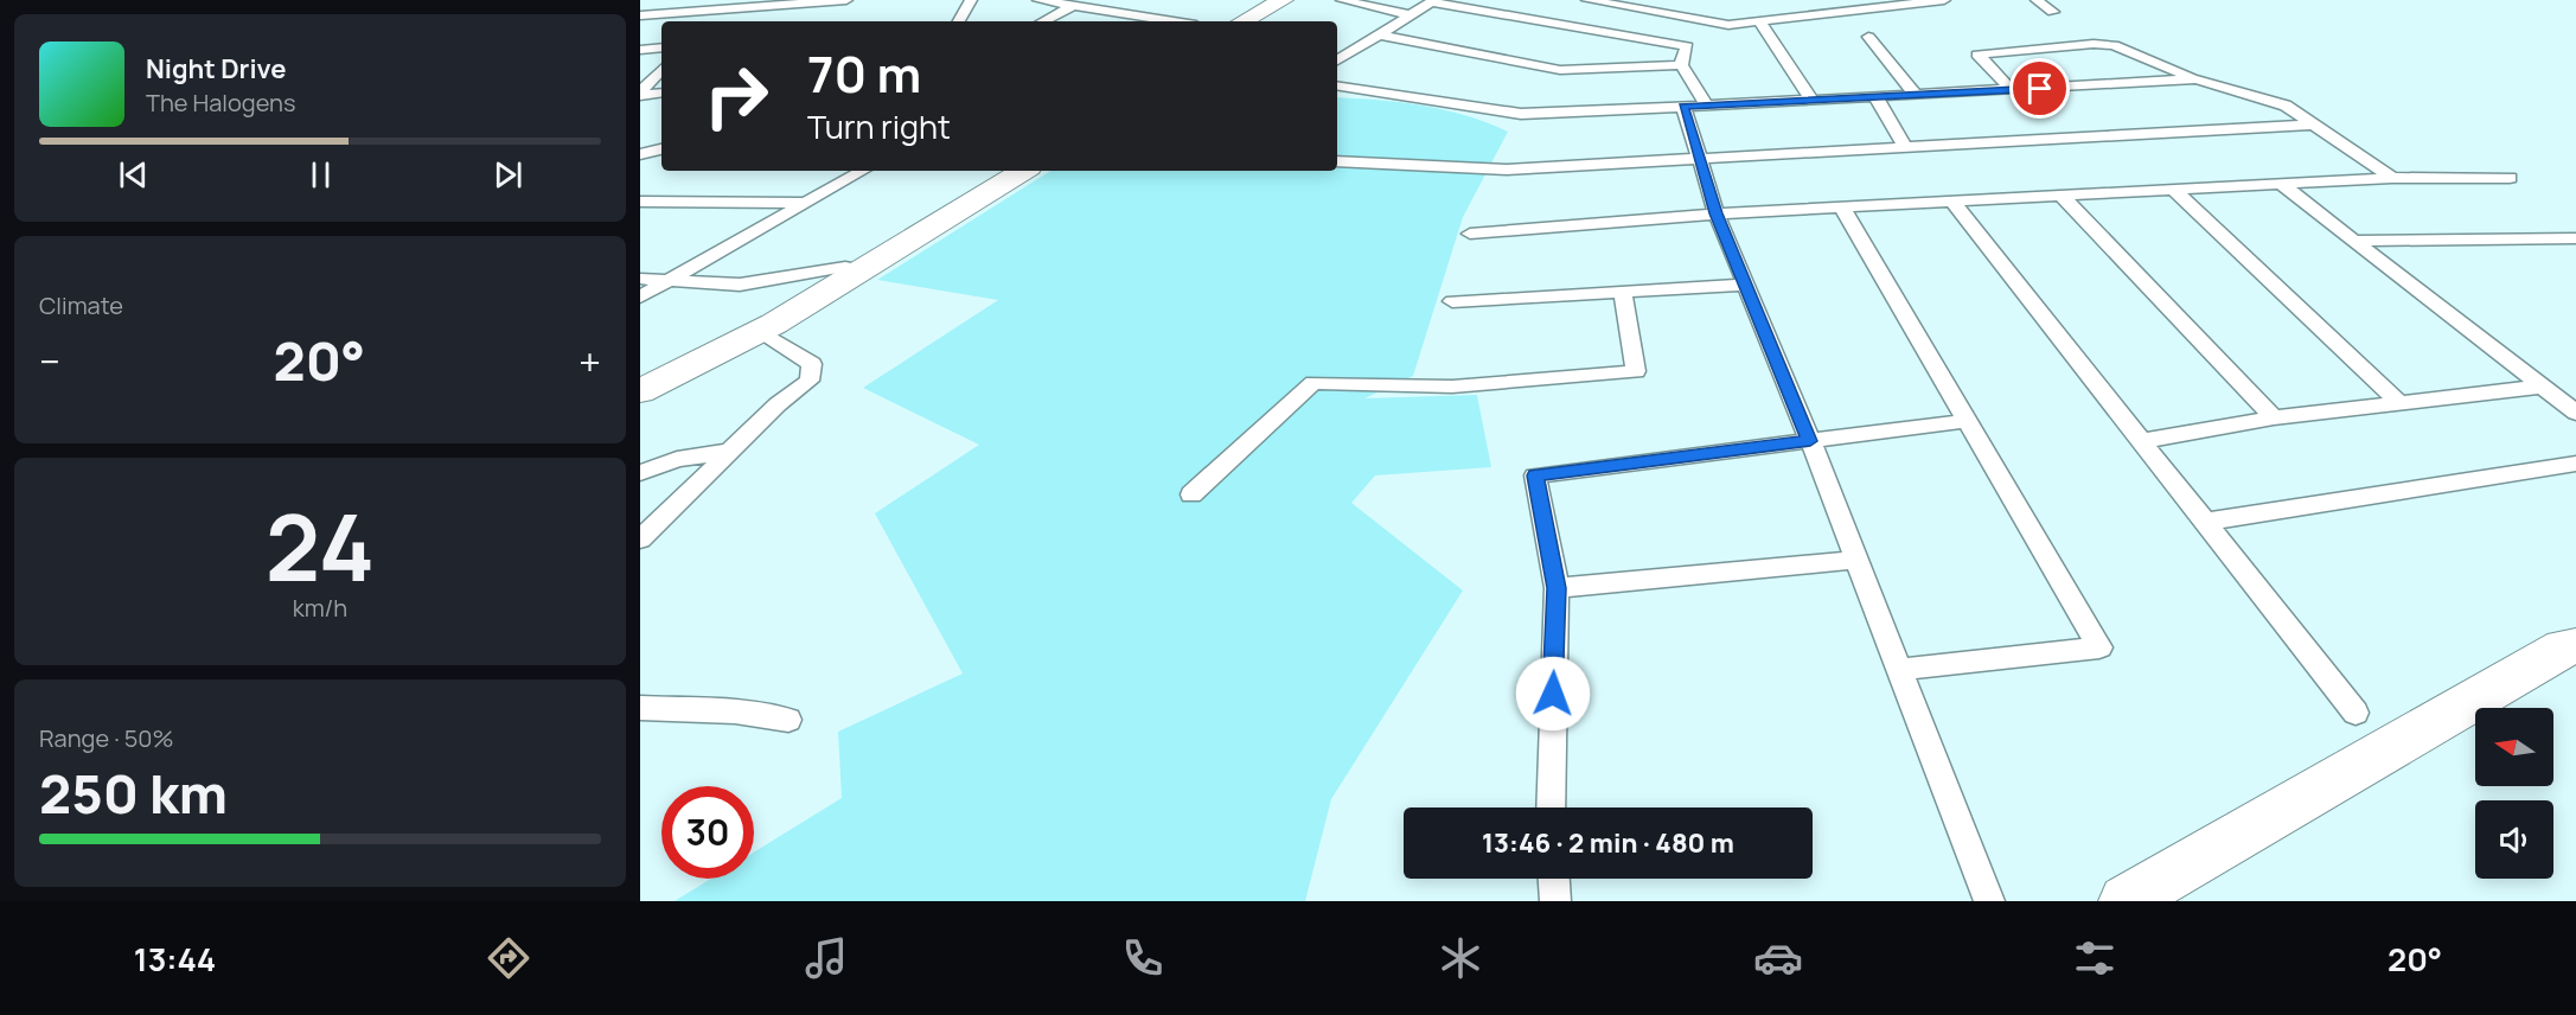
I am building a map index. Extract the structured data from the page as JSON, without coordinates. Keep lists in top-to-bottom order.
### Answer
{
  "north": "left",
  "page": {
    "turn": ["70 m", "Turn right"],
    "song": ["Night Drive", "The Halogens"],
    "tile": [
      "Climate",
      ["24", "km/h"],
      ["Range · 50%", "250 km"]
    ],
    "heat": ["−", "20°", "+"],
    "limit": "30",
    "trip": "13:46 · 2 min · 480 m",
    "tabs": ["13:44", "20°"]
  }
}
